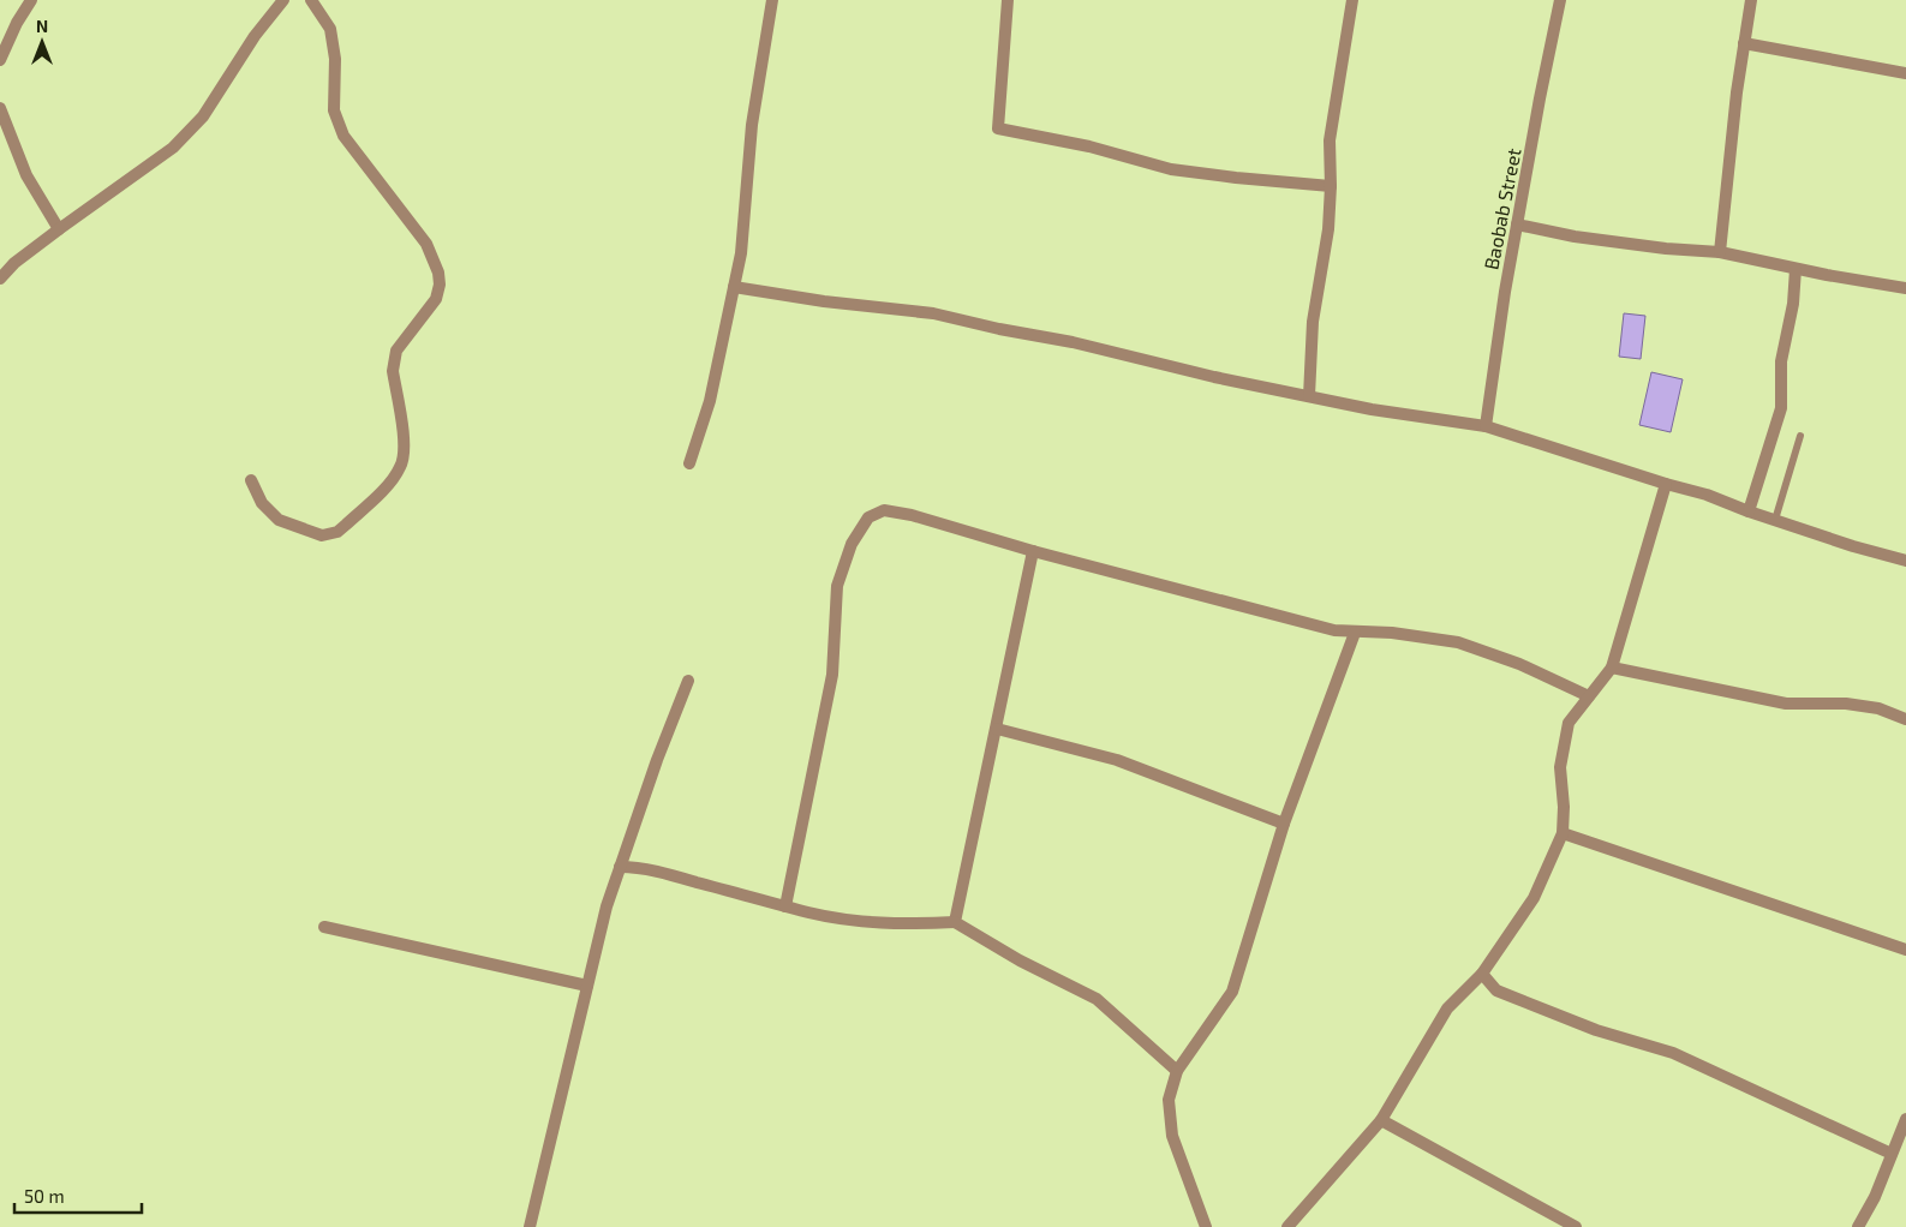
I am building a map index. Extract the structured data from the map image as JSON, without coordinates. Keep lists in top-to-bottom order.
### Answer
{
  "streets": {
    "street": ["Baobab Street"]
  },
  "scale_bar": "50 m",
  "north": "top"
}
